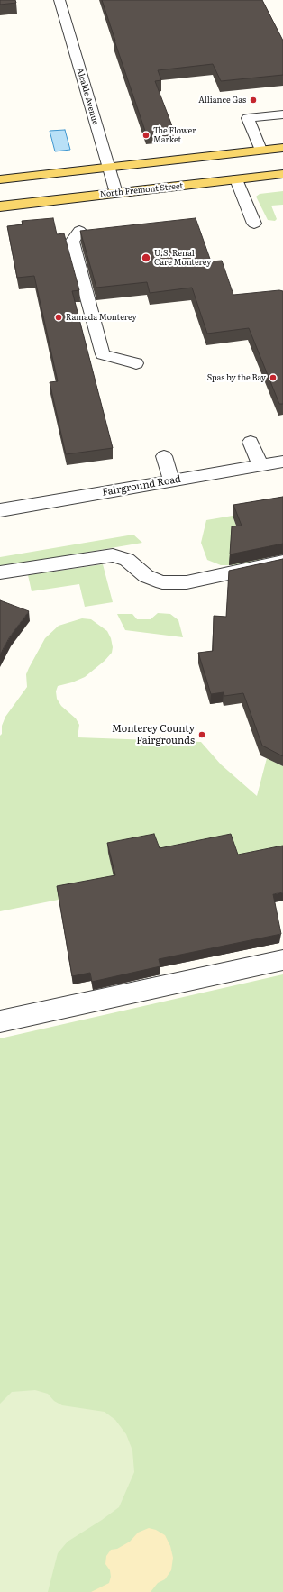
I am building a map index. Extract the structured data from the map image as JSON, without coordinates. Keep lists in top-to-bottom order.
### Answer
{
  "streets": {
    "main road": ["North Fremont Street"],
    "street": ["Alcalde Avenue", "Fairground Road"]
  },
  "crossings": [
    ["Alcalde Avenue", "North Fremont Street"]
  ],
  "places": [
    "Alliance Gas",
    "The Flower Market",
    "U.S. Renal Care Monterey",
    "Ramada Monterey",
    "Spas by the Bay",
    "Monterey County Fairgrounds"
  ]
}
